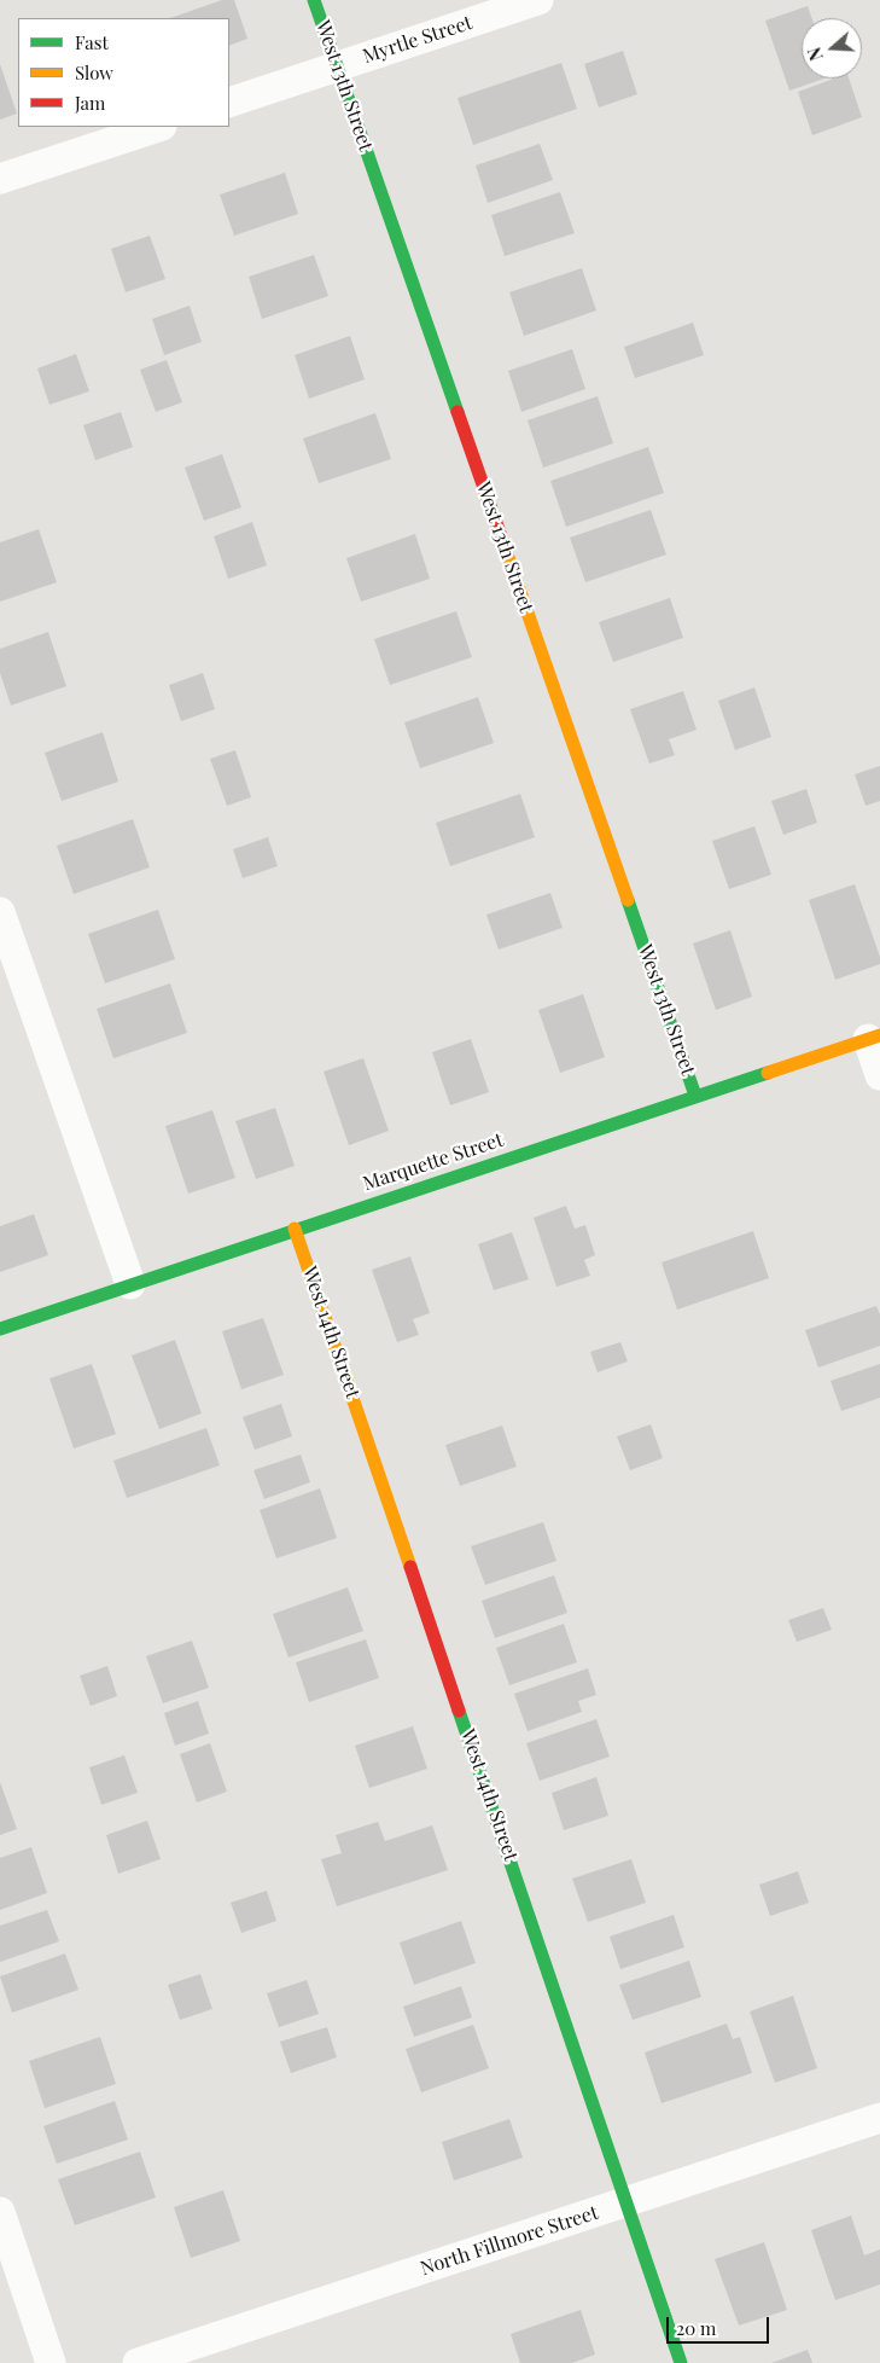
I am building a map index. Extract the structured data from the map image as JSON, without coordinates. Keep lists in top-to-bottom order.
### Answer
{
  "streets": {
    "street": [
      "Myrtle Street",
      "West 13th Street",
      "Marquette Street",
      "West 14th Street",
      "North Fillmore Street"
    ]
  },
  "crossings": [
    ["Myrtle Street", "West 13th Street"],
    ["West 13th Street", "Marquette Street"],
    ["Marquette Street", "West 14th Street"],
    ["West 14th Street", "North Fillmore Street"]
  ],
  "legend": ["Fast", "Slow", "Jam"],
  "scale_bar": "20 m",
  "north": "left"
}
